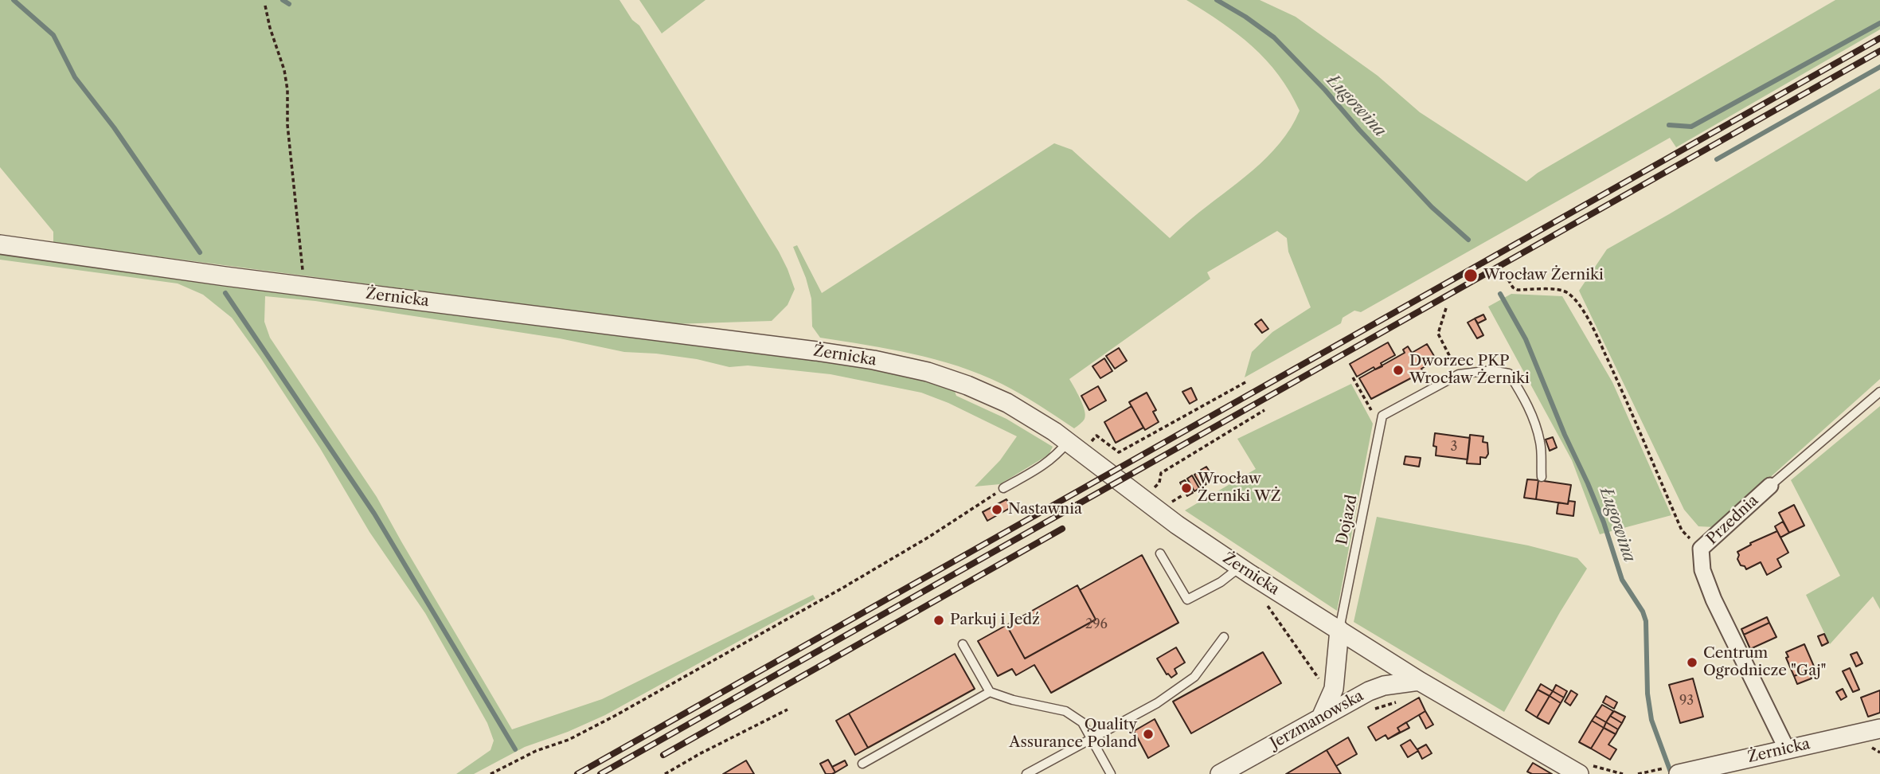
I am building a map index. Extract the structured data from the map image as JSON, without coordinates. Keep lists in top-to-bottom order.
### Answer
{
  "streets": {
    "street": ["Żernicka", "Przednia", "Jerzmanowska"],
    "lane": ["Dojazd"]
  },
  "crossings": [
    ["Żernicka", "Dojazd"],
    ["Żernicka", "Przednia"],
    ["Żernicka", "Jerzmanowska"]
  ],
  "water": ["Ługowina"],
  "places": [
    "Wrocław Żerniki",
    "Dworzec PKP Wrocław Żerniki",
    "Wrocław Żerniki WŻ",
    "Nastawnia",
    "Parkuj i Jedź",
    "Centrum Ogrodnicze \"Gaj\"",
    "Quality Assurance Poland"
  ],
  "house_numbers": ["3", "296", "93"]
}
